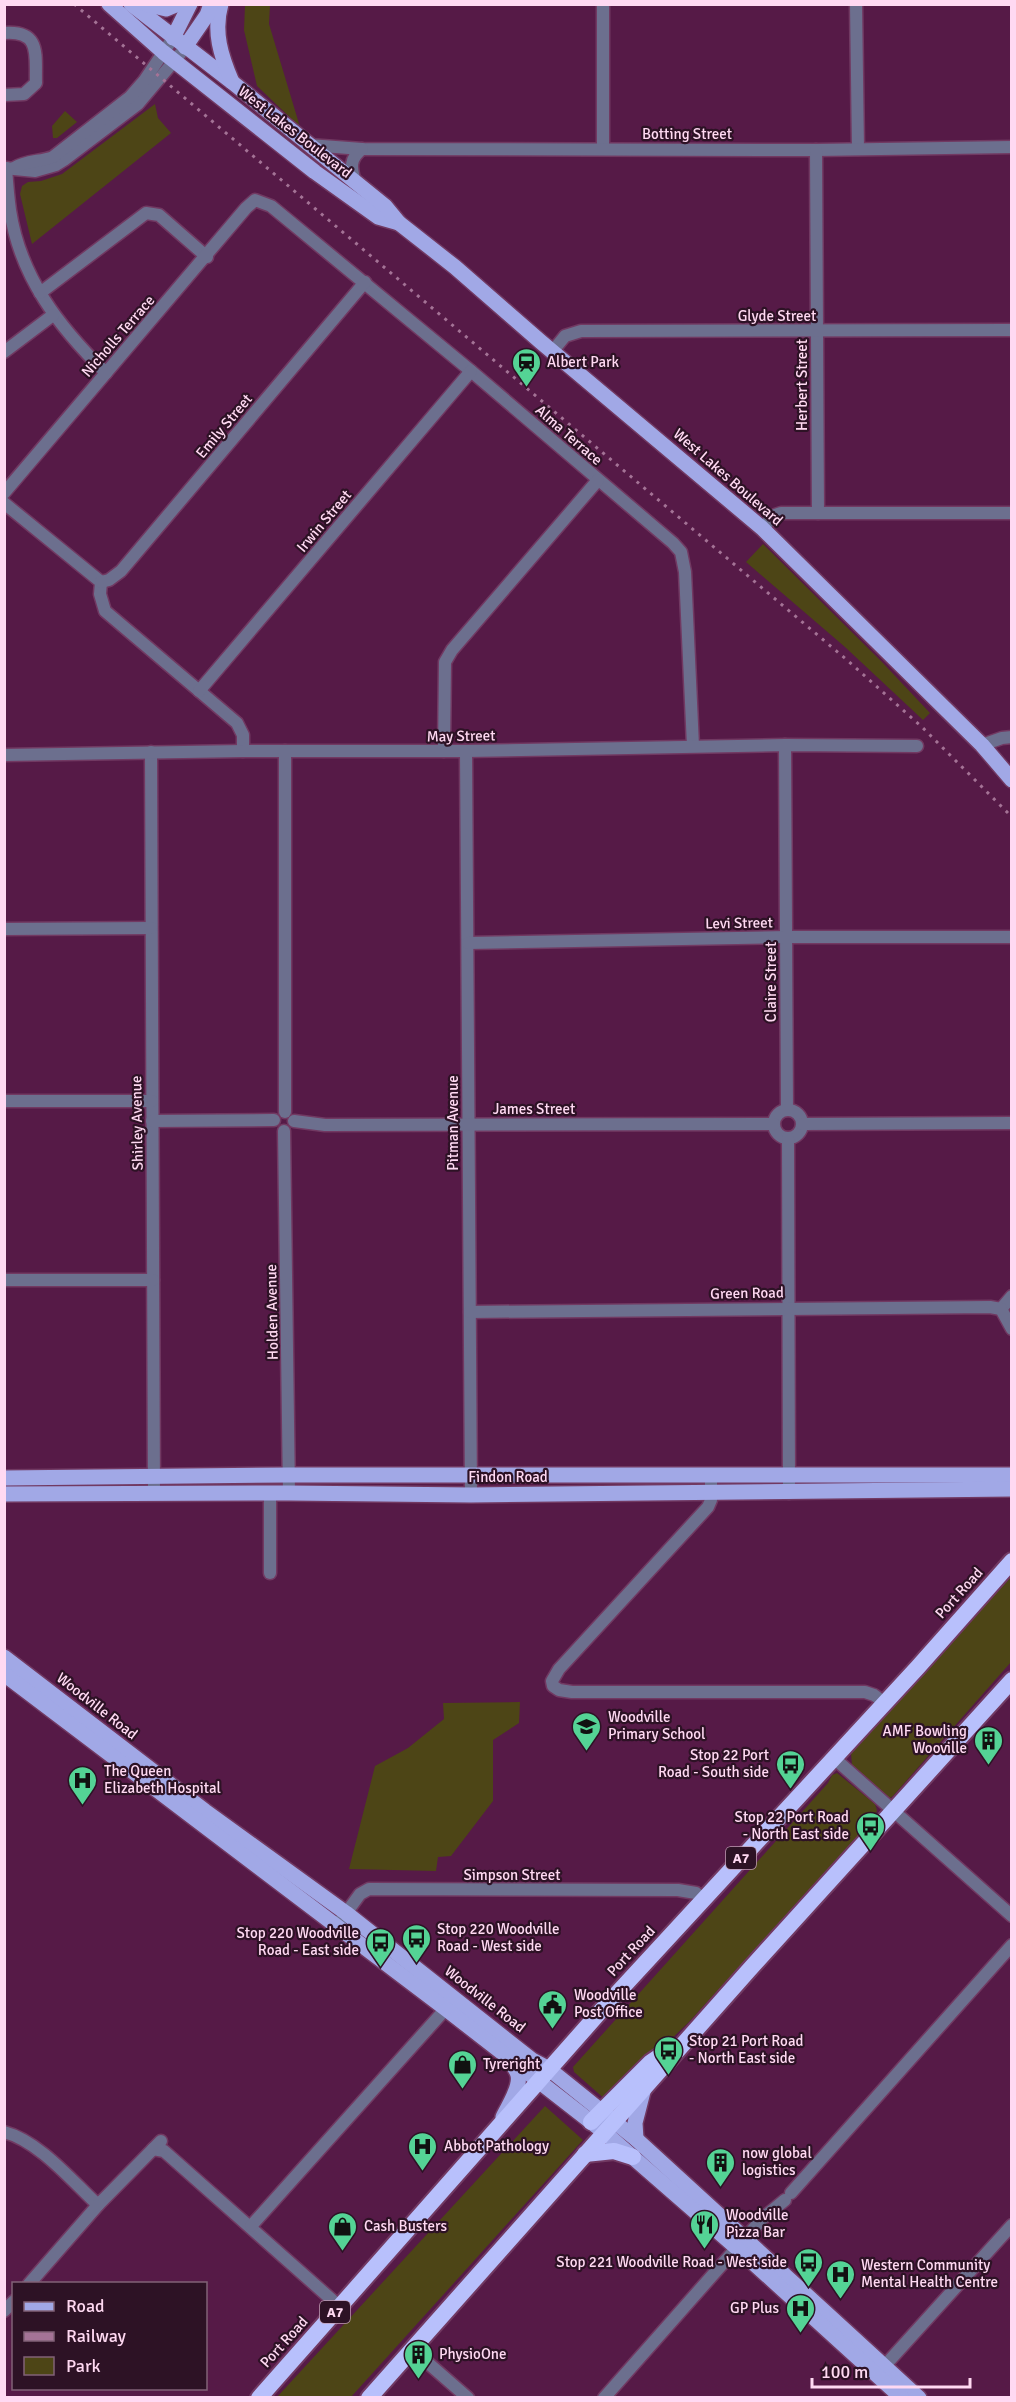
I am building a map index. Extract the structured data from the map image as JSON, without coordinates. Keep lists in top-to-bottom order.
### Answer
{
  "streets": {
    "highway": ["Port Road", "A7"],
    "main road": ["West Lakes Boulevard", "Findon Road", "Woodville Road"],
    "street": [
      "Botting Street",
      "Glyde Street",
      "Nicholls Terrace",
      "Herbert Street",
      "Emily Street",
      "Alma Terrace",
      "Irwin Street",
      "May Street",
      "Levi Street",
      "Claire Street",
      "James Street",
      "Shirley Avenue",
      "Pitman Avenue",
      "Green Road",
      "Holden Avenue",
      "Simpson Street"
    ]
  },
  "crossings": [
    ["West Lakes Boulevard", "Botting Street"],
    ["West Lakes Boulevard", "Glyde Street"],
    ["Botting Street", "Herbert Street"],
    ["Glyde Street", "Herbert Street"],
    ["Nicholls Terrace", "Alma Terrace"],
    ["Emily Street", "Alma Terrace"],
    ["Alma Terrace", "Irwin Street"],
    ["Alma Terrace", "May Street"],
    ["May Street", "Claire Street"],
    ["May Street", "Shirley Avenue"],
    ["May Street", "Pitman Avenue"],
    ["Levi Street", "Claire Street"],
    ["Levi Street", "Pitman Avenue"],
    ["Claire Street", "James Street"],
    ["James Street", "Pitman Avenue"],
    ["James Street", "Holden Avenue"],
    ["Shirley Avenue", "Findon Road"],
    ["Pitman Avenue", "Green Road"],
    ["Pitman Avenue", "Findon Road"],
    ["Holden Avenue", "Findon Road"],
    ["Port Road", "Woodville Road"],
    ["Port Road", "Simpson Street"],
    ["Woodville Road", "Simpson Street"]
  ],
  "places": {
    "station": ["Albert Park"],
    "school or university": ["Woodville Primary School"],
    "building": ["AMF Bowling Wooville", "now global logistics", "PhysioOne"],
    "bus stop": [
      "Stop 22 Port Road - South side",
      "Stop 22 Port Road - North East side",
      "Stop 220 Woodville Road - West side",
      "Stop 220 Woodville Road - East side",
      "Stop 21 Port Road - North East side",
      "Stop 221 Woodville Road - West side"
    ],
    "hospital": [
      "The Queen Elizabeth Hospital",
      "Abbot Pathology",
      "Western Community Mental Health Centre",
      "GP Plus"
    ],
    "public building": ["Woodville Post Office"],
    "shop": ["Tyreright", "Cash Busters"],
    "restaurant": ["Woodville Pizza Bar"]
  },
  "legend": ["Road", "Railway", "Park"],
  "scale_bar": "100 m"
}
